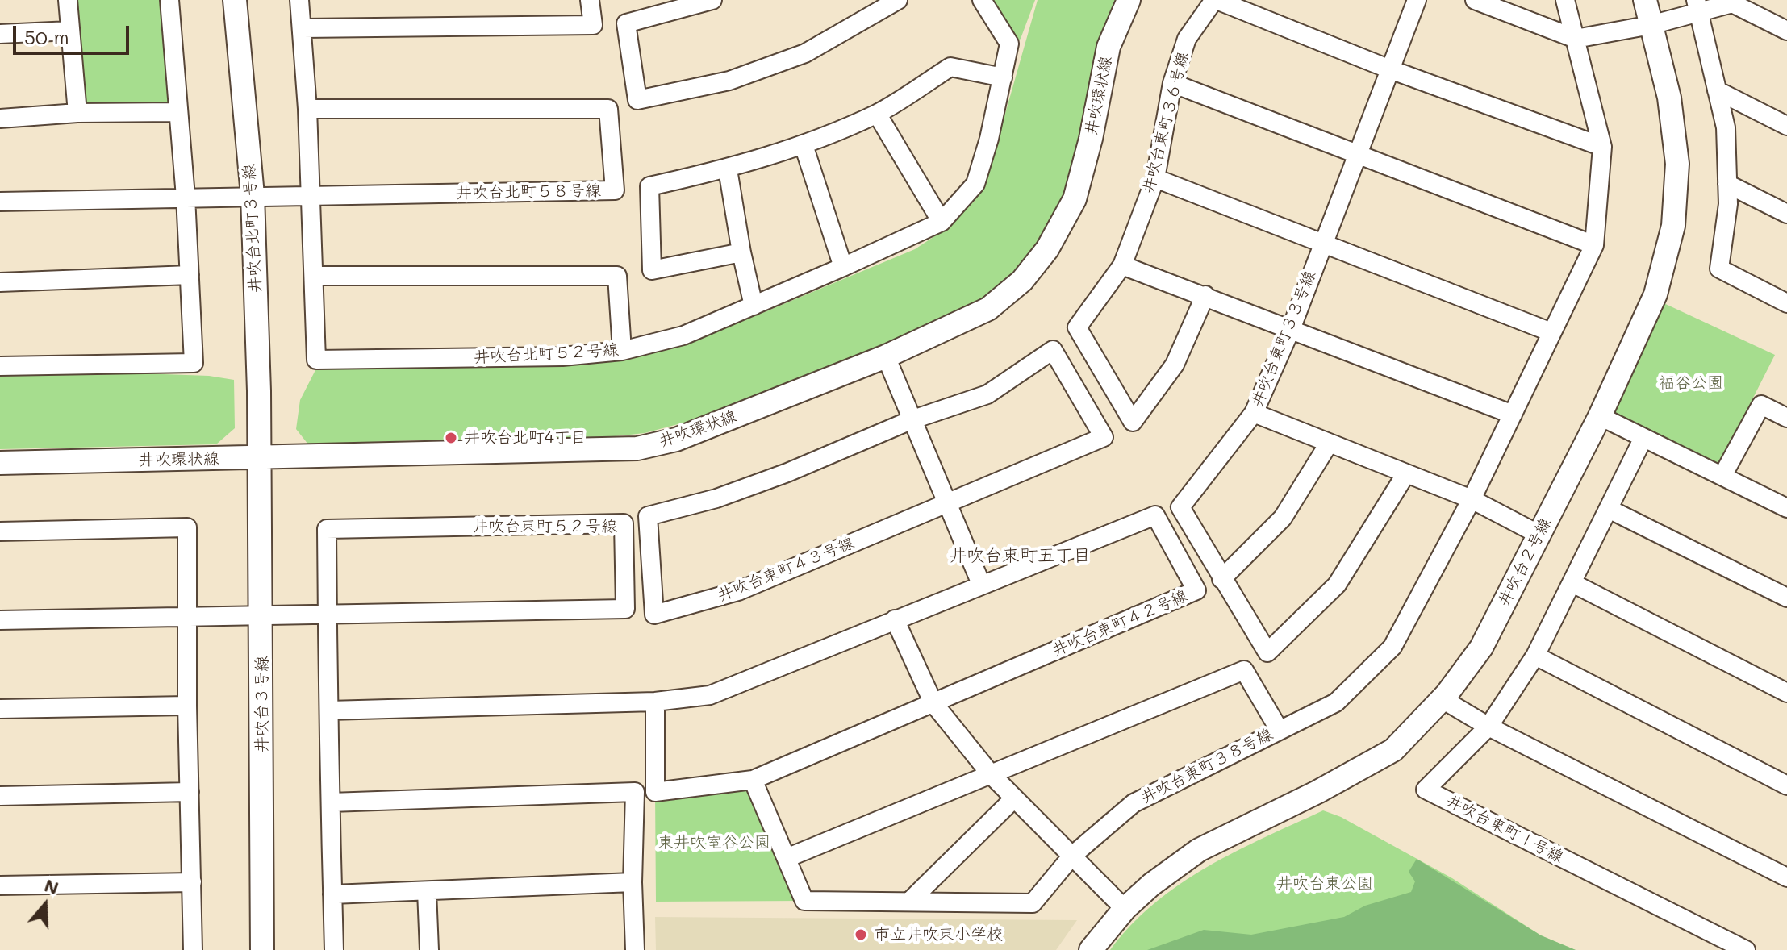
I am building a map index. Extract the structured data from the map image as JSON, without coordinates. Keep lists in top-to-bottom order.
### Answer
{
  "streets": {
    "street": [
      "井吹環状線",
      "井吹台東町３６号線",
      "井吹台北町５８号線",
      "井吹台北町３号線",
      "井吹台東町３３号線",
      "井吹台北町５２号線",
      "井吹台東町５２号線",
      "井吹台２号線",
      "井吹台東町４３号線",
      "井吹台東町４２号線",
      "井吹台３号線",
      "井吹台東町３８号線",
      "井吹台東町１号線"
    ]
  },
  "crossings": [
    ["井吹環状線", "井吹台北町３号線"],
    ["井吹環状線", "井吹台３号線"],
    ["井吹台北町５８号線", "井吹台北町３号線"],
    ["井吹台北町５８号線", "井吹台北町５２号線"],
    ["井吹台北町３号線", "井吹台３号線"],
    ["井吹台東町５２号線", "井吹台３号線"],
    ["井吹台東町４２号線", "井吹台東町３８号線"]
  ],
  "districts": ["井吹台東町五丁目"],
  "parks": ["福谷公園", "東井吹室谷公園", "井吹台東公園"],
  "places": ["井吹台北町4丁目", "市立井吹東小学校"],
  "scale_bar": "50 m",
  "north": "top"
}
